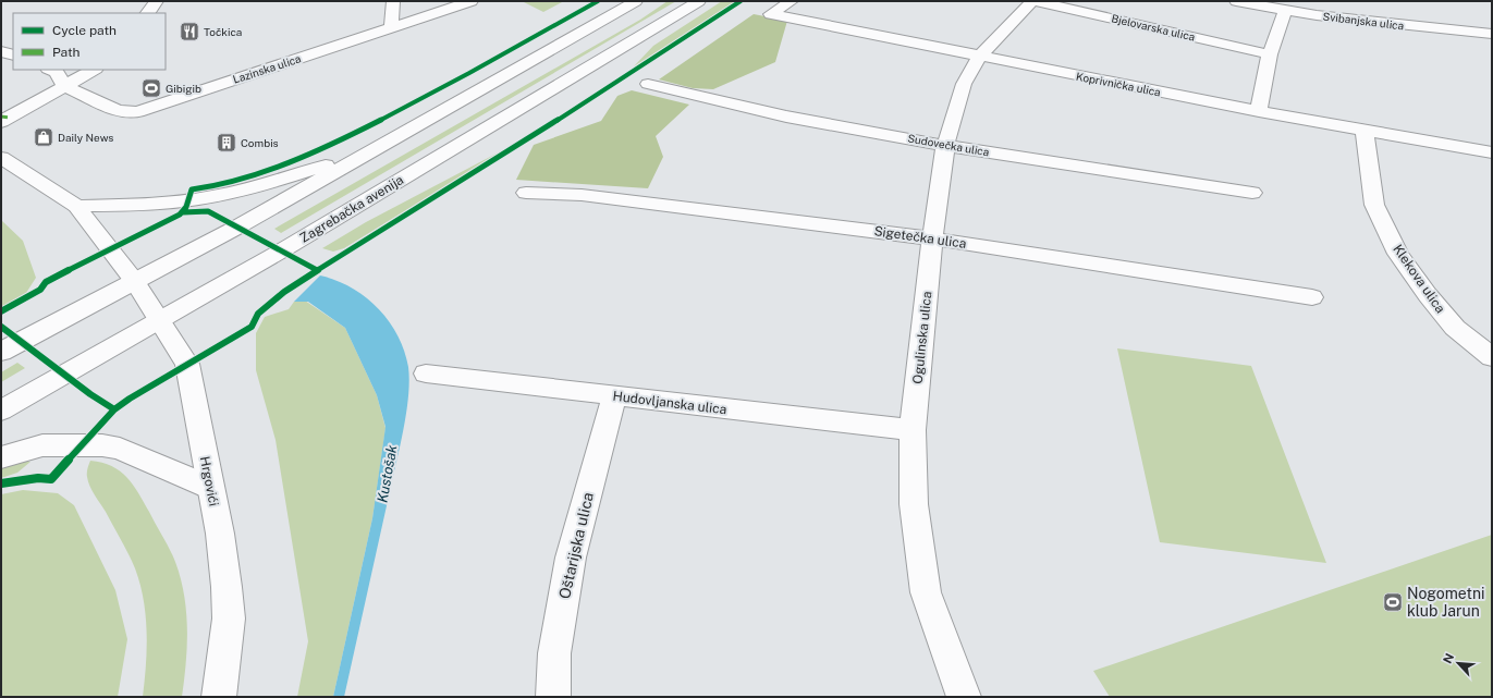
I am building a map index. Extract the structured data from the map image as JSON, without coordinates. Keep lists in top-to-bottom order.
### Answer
{
  "streets": {
    "street": [
      "Svibanjska ulica",
      "Bjelovarska ulica",
      "Lazinska ulica",
      "Koprivnička ulica",
      "Sudovečka ulica",
      "Zagrebačka avenija",
      "Sigetečka ulica",
      "Klekova ulica",
      "Ogulinska ulica",
      "Hudovljanska ulica",
      "Hrgovići",
      "Oštarijska ulica"
    ]
  },
  "crossings": [
    ["Bjelovarska ulica", "Ogulinska ulica"],
    ["Koprivnička ulica", "Klekova ulica"],
    ["Koprivnička ulica", "Ogulinska ulica"],
    ["Sudovečka ulica", "Ogulinska ulica"],
    ["Zagrebačka avenija", "Hrgovići"],
    ["Sigetečka ulica", "Ogulinska ulica"],
    ["Ogulinska ulica", "Hudovljanska ulica"],
    ["Hudovljanska ulica", "Oštarijska ulica"]
  ],
  "water": ["Kustošak"],
  "places": {
    "restaurant": ["Točkica"],
    "sports": ["Gibigib", "Nogometni klub Jarun"],
    "shop": ["Daily News"],
    "building": ["Combis"]
  },
  "legend": ["Cycle path", "Path"],
  "north": "top left"
}
